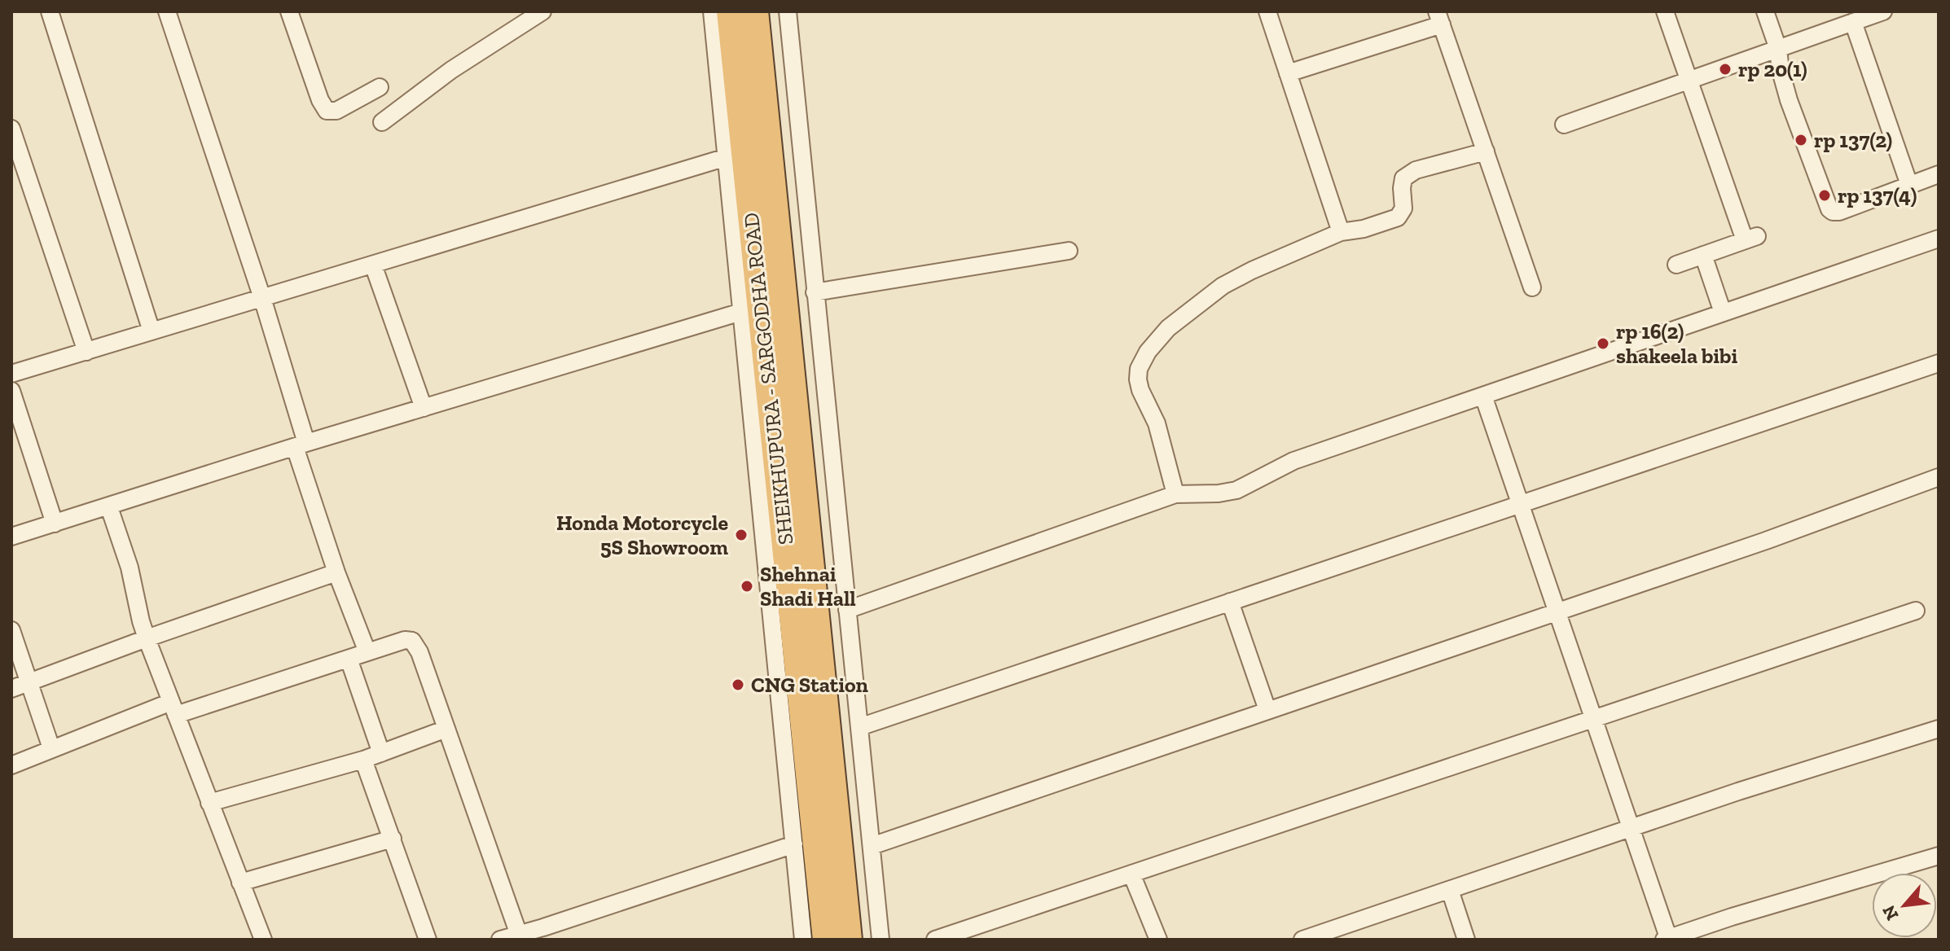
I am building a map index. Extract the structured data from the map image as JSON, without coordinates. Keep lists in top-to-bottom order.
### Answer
{
  "streets": {
    "highway": ["SHEIKHUPURA - SARGODHA ROAD"]
  },
  "places": [
    "rp 20(1)",
    "rp 137(2)",
    "rp 137(4)",
    "rp 16(2) shakeela bibi",
    "Honda Motorcycle 5S Showroom",
    "Shehnai Shadi Hall",
    "CNG Station"
  ],
  "north": "bottom left"
}
